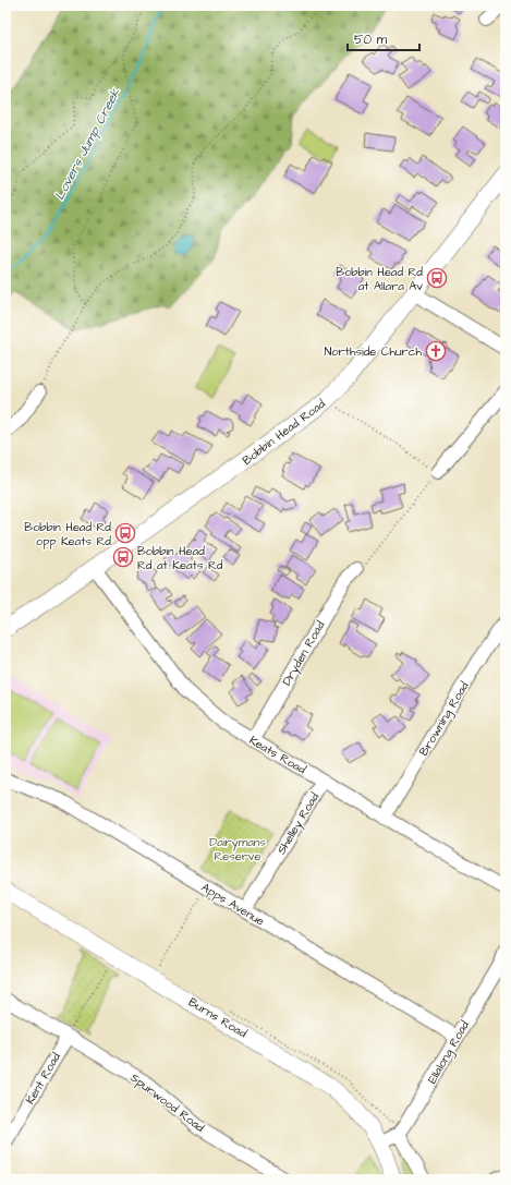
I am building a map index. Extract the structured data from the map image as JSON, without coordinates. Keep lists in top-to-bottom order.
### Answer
{
  "streets": {
    "main road": ["Bobbin Head Road", "Burns Road"],
    "street": [
      "Dryden Road",
      "Browning Road",
      "Keats Road",
      "Shelley Road",
      "Apps Avenue",
      "Ellalong Road",
      "Kent Road",
      "Spurwood Road"
    ]
  },
  "crossings": [
    ["Bobbin Head Road", "Keats Road"],
    ["Dryden Road", "Keats Road"],
    ["Browning Road", "Keats Road"],
    ["Keats Road", "Shelley Road"],
    ["Shelley Road", "Apps Avenue"],
    ["Apps Avenue", "Ellalong Road"],
    ["Burns Road", "Ellalong Road"],
    ["Kent Road", "Spurwood Road"]
  ],
  "water": ["Lovers Jump Creek"],
  "parks": ["Dairymans Reserve"],
  "places": {
    "bus stop": ["Bobbin Head Rd at Allara Av", "Bobbin Head Rd opp Keats Rd", "Bobbin Head Rd at Keats Rd"],
    "church": ["Northside Church"]
  },
  "scale_bar": "50 m"
}
